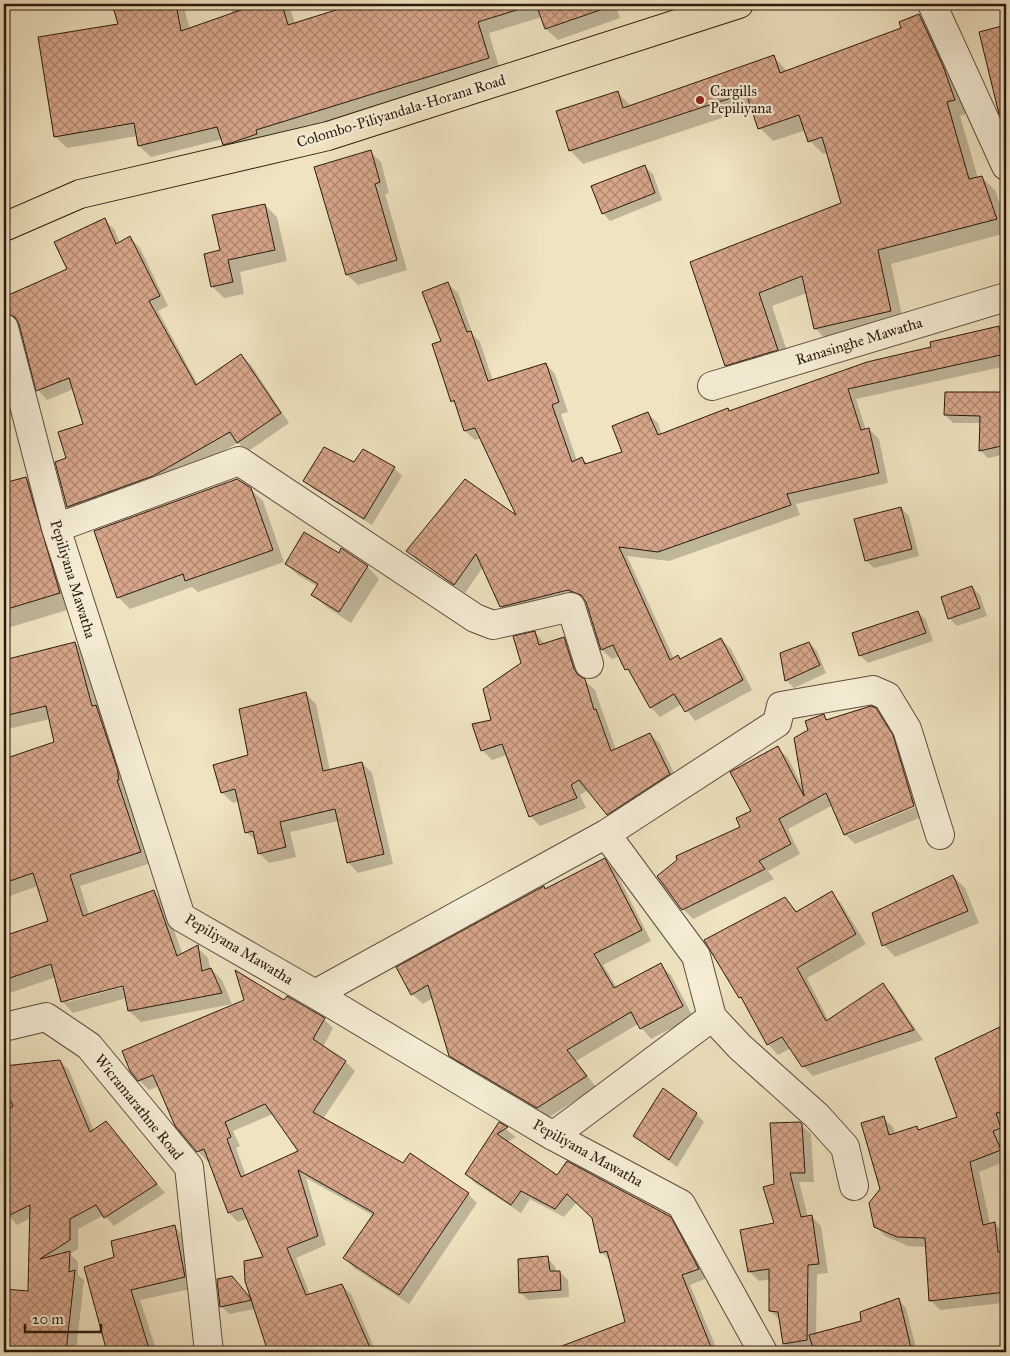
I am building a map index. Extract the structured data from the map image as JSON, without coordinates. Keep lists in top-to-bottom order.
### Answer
{
  "streets": {
    "main road": ["Colombo-Piliyandala-Horana Road"],
    "street": ["Ranasinghe Mawatha", "Pepiliyana Mawatha", "Wicramarathne Road"]
  },
  "places": ["Cargills Pepiliyana"],
  "scale_bar": "20 m"
}
